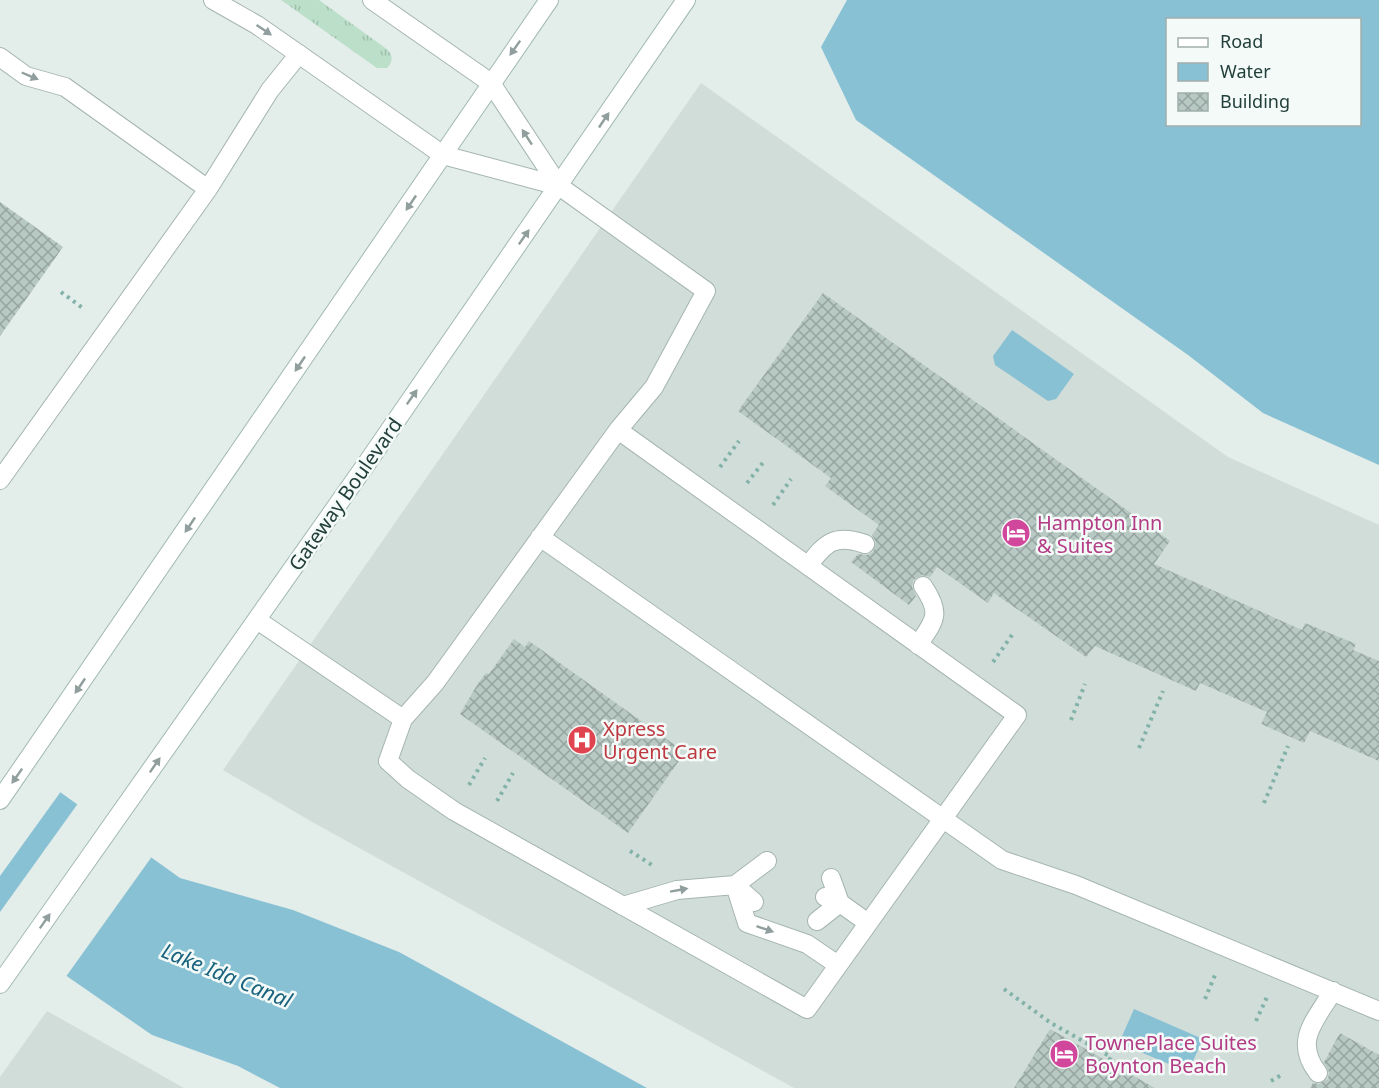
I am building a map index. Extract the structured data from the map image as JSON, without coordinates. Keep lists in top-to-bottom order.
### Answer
{
  "streets": {
    "main road": ["Gateway Boulevard"]
  },
  "water": ["Lake Ida Canal"],
  "places": {
    "hotel": ["Hampton Inn & Suites", "TownePlace Suites Boynton Beach"],
    "hospital": ["Xpress Urgent Care"]
  },
  "legend": ["Road", "Water", "Building"]
}
